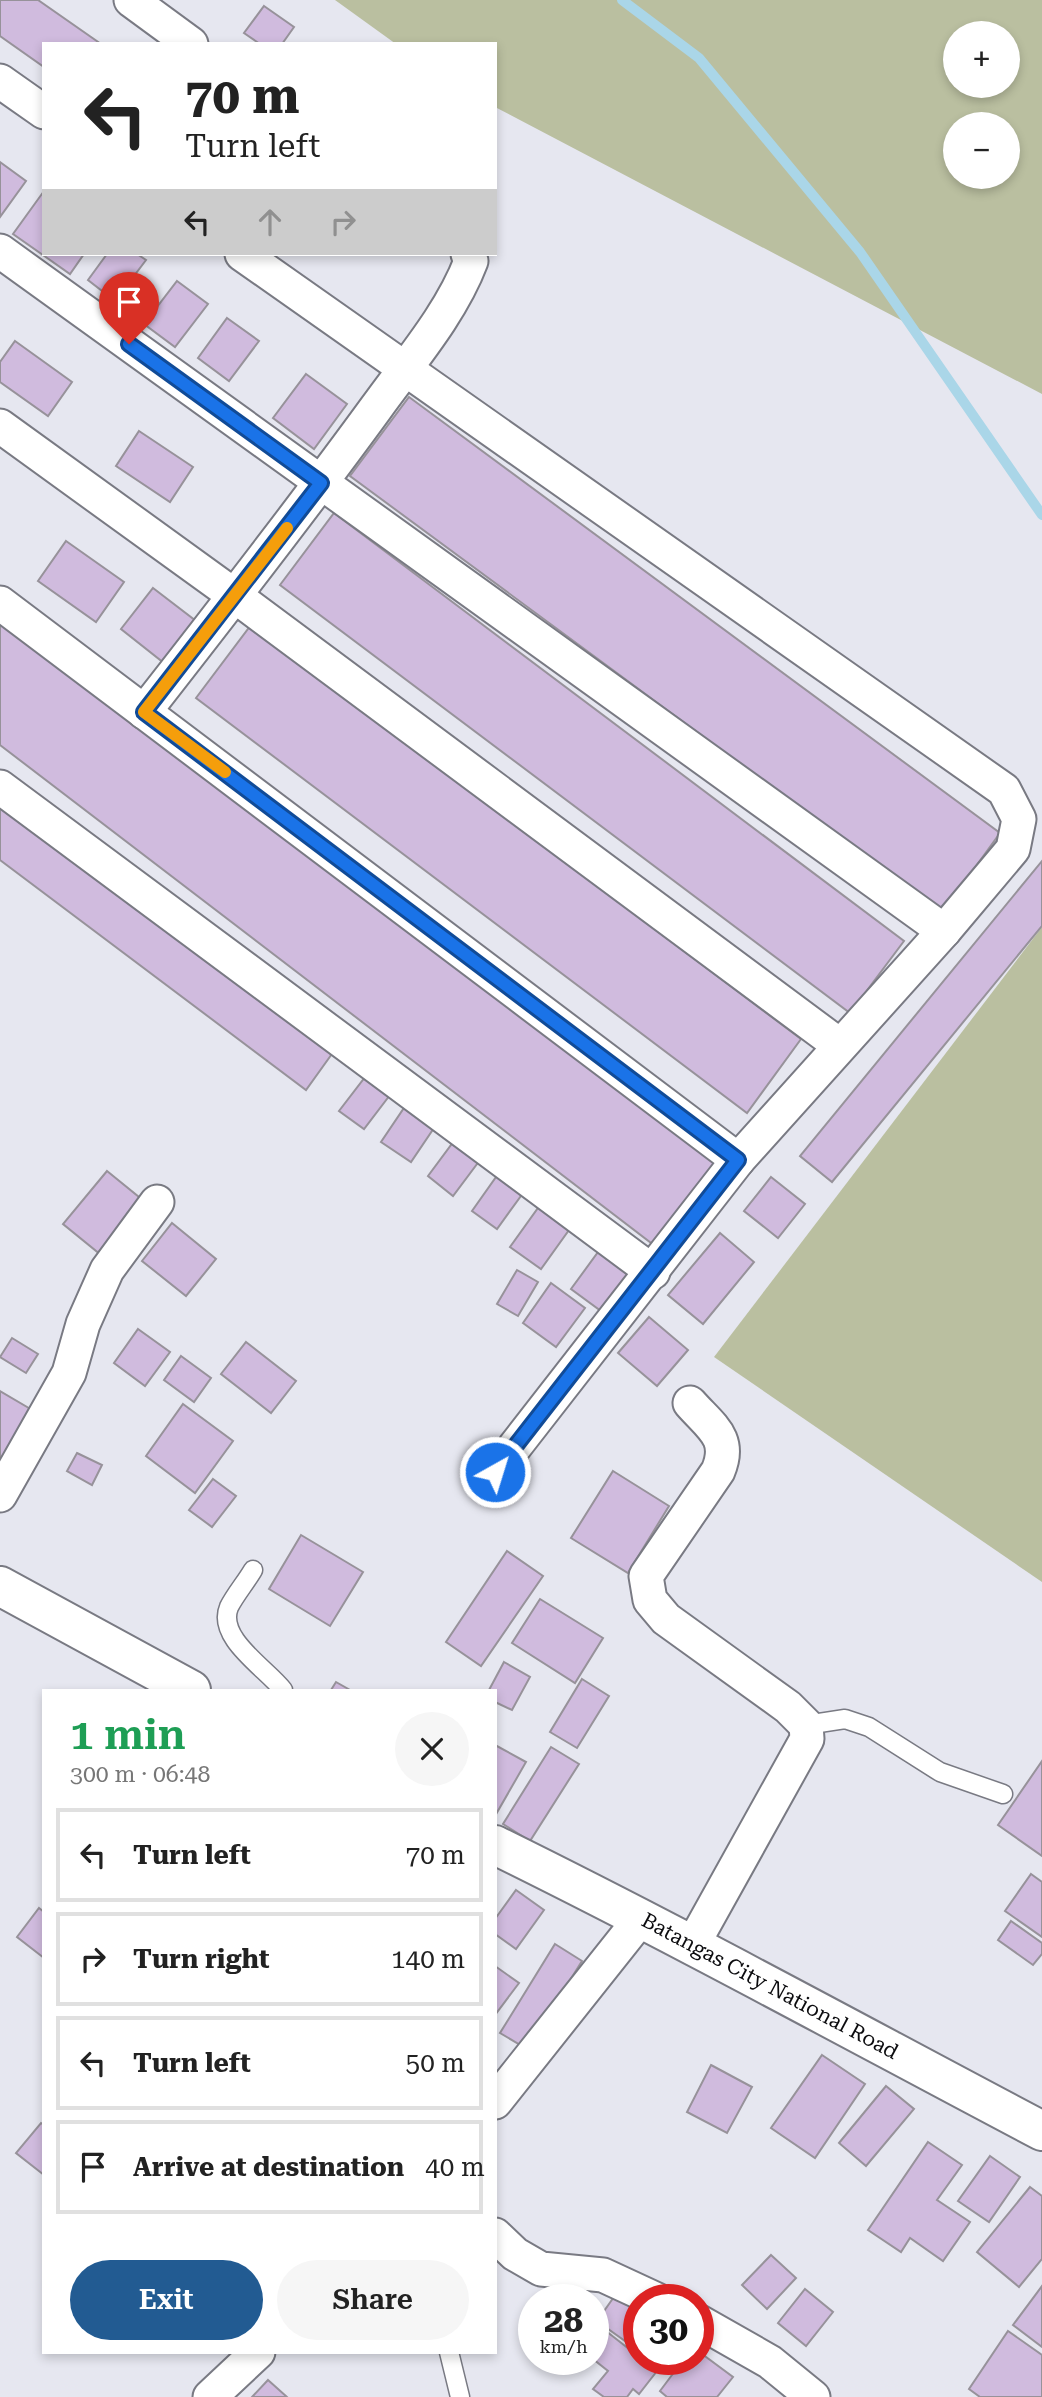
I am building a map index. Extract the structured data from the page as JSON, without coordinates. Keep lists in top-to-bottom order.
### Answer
{
  "streets": {
    "street": ["Batangas City National Road"]
  },
  "page": {
    "map_buttons": ["+", "−"],
    "turn": ["70 m", "Turn left"],
    "heading": ["1 min", "300 m · 06:48"],
    "list": [
      {
        "name": "Turn left",
        "value": "70 m"
      },
      {
        "name": "Turn right",
        "value": "140 m"
      },
      {
        "name": "Turn left",
        "value": "50 m"
      },
      {
        "name": "Arrive at destination",
        "value": "40 m"
      }
    ],
    "buttons": ["Exit", "Share"],
    "speed": "28 km/h",
    "limit": "30"
  }
}
